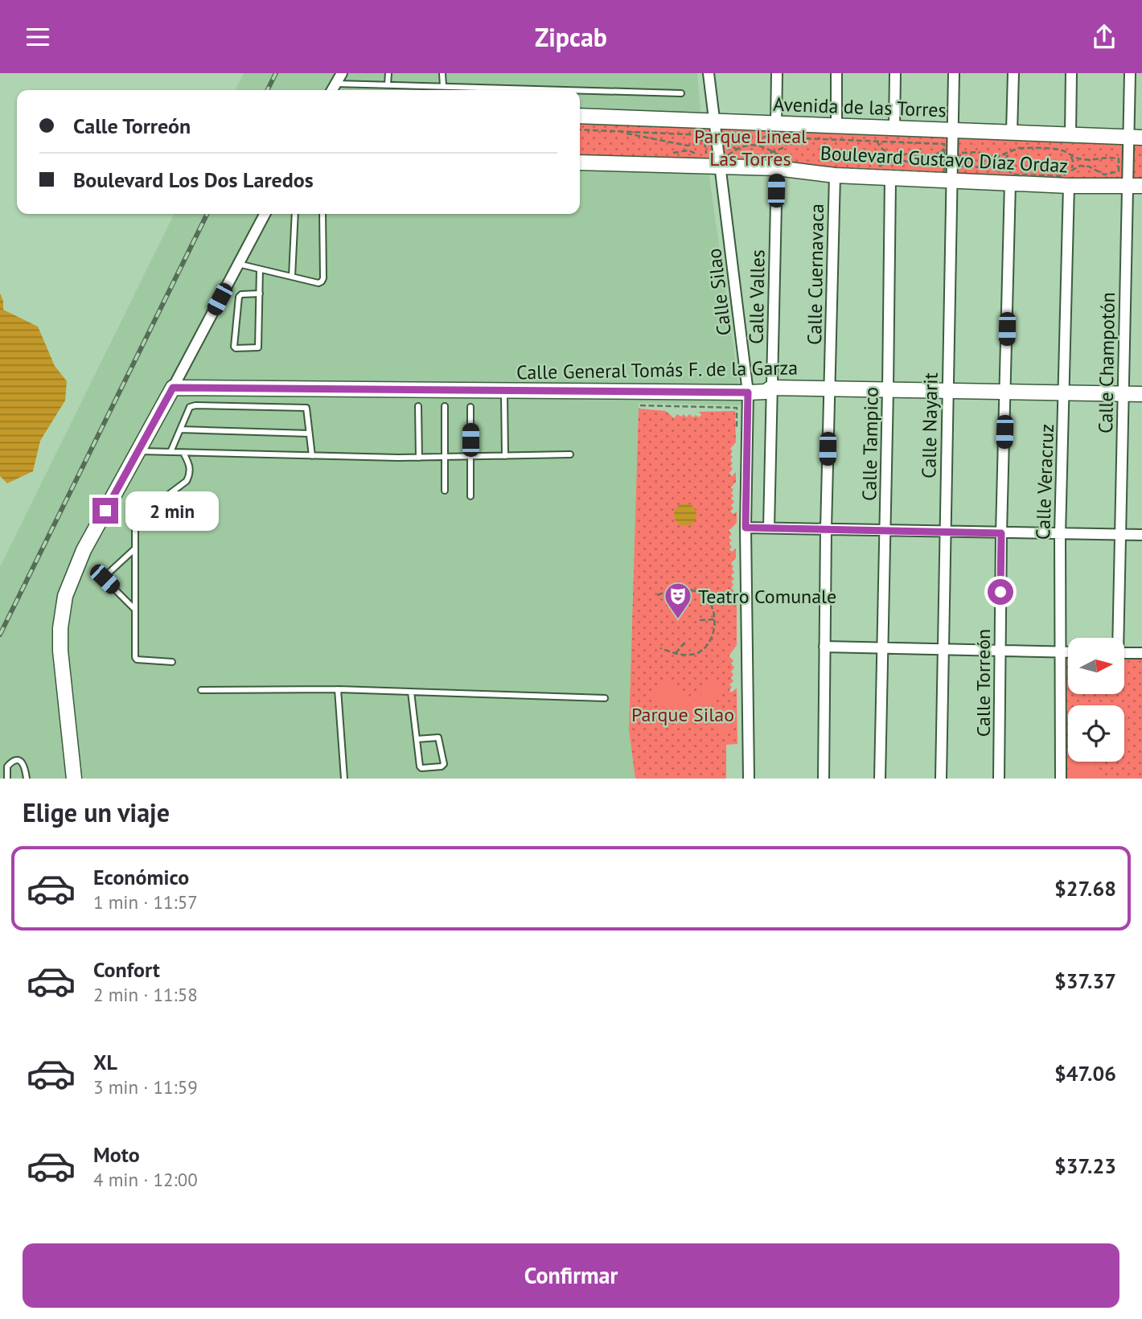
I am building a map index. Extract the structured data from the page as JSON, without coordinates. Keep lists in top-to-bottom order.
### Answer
{
  "streets": {
    "street": [
      "Avenida de las Torres",
      "Boulevard Gustavo Díaz Ordaz",
      "Calle Cuernavaca",
      "Calle Silao",
      "Calle Valles",
      "Calle Champotón",
      "Calle General Tomás F. de la Garza",
      "Calle Nayarit",
      "Calle Tampico",
      "Calle Veracruz",
      "Calle Torreón"
    ]
  },
  "crossings": [
    ["Avenida de las Torres", "Calle Silao"],
    ["Avenida de las Torres", "Calle Champotón"],
    ["Avenida de las Torres", "Calle Nayarit"],
    ["Boulevard Gustavo Díaz Ordaz", "Calle Cuernavaca"],
    ["Boulevard Gustavo Díaz Ordaz", "Calle Silao"],
    ["Boulevard Gustavo Díaz Ordaz", "Calle Valles"],
    ["Boulevard Gustavo Díaz Ordaz", "Calle Champotón"],
    ["Boulevard Gustavo Díaz Ordaz", "Calle Nayarit"],
    ["Boulevard Gustavo Díaz Ordaz", "Calle Tampico"],
    ["Boulevard Gustavo Díaz Ordaz", "Calle Veracruz"],
    ["Boulevard Gustavo Díaz Ordaz", "Calle Torreón"],
    ["Calle Cuernavaca", "Calle General Tomás F. de la Garza"],
    ["Calle Silao", "Calle General Tomás F. de la Garza"],
    ["Calle Valles", "Calle General Tomás F. de la Garza"],
    ["Calle Champotón", "Calle General Tomás F. de la Garza"],
    ["Calle General Tomás F. de la Garza", "Calle Nayarit"],
    ["Calle General Tomás F. de la Garza", "Calle Tampico"],
    ["Calle General Tomás F. de la Garza", "Calle Veracruz"],
    ["Calle General Tomás F. de la Garza", "Calle Torreón"]
  ],
  "parks": ["Parque Lineal Las Torres", "Parque Silao"],
  "places": {
    "theatre": ["Teatro Comunale"]
  },
  "north": "right",
  "page": {
    "header": "Zipcab",
    "banner": ["Calle Torreón", "Boulevard Los Dos Laredos"],
    "bubble": "2 min",
    "heading": "Elige un viaje",
    "list": [
      {
        "name": "Económico",
        "note": "1 min · 11:57",
        "value": "$27.68"
      },
      {
        "name": "Confort",
        "note": "2 min · 11:58",
        "value": "$37.37"
      },
      {
        "name": "XL",
        "note": "3 min · 11:59",
        "value": "$47.06"
      },
      {
        "name": "Moto",
        "note": "4 min · 12:00",
        "value": "$37.23"
      }
    ],
    "buttons": "Confirmar"
  }
}
